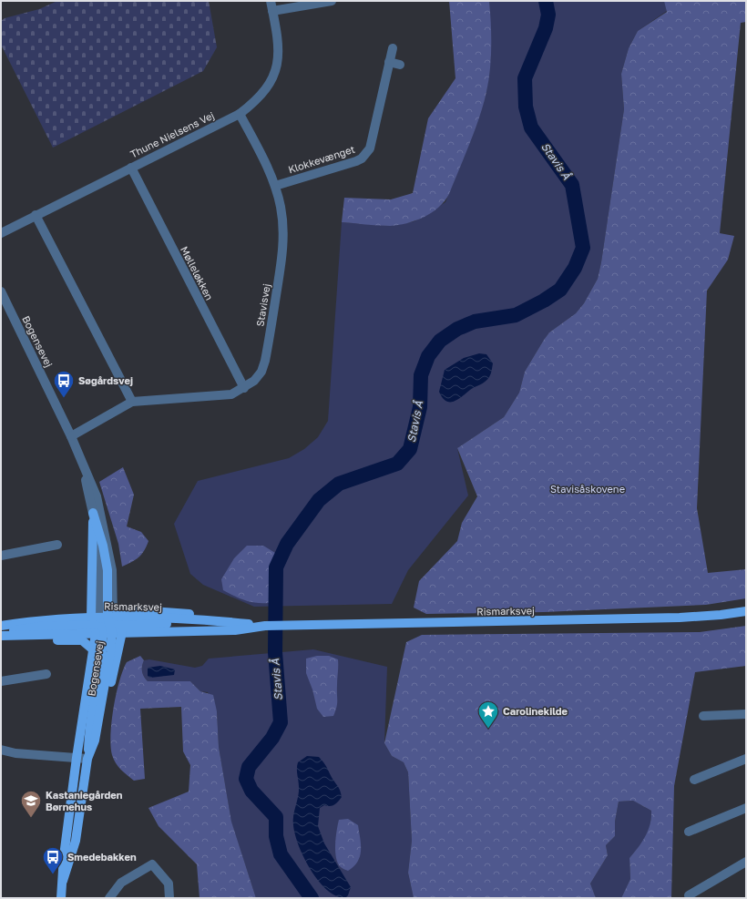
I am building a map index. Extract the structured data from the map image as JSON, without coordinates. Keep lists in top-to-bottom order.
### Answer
{
  "streets": {
    "main road": ["Bogensevej", "Rismarksvej"],
    "street": [
      "Thune Nielsens Vej",
      "Klokkevænget",
      "Mølleløkken",
      "Stavisvej"
    ]
  },
  "crossings": [
    ["Thune Nielsens Vej", "Mølleløkken"],
    ["Thune Nielsens Vej", "Stavisvej"],
    ["Klokkevænget", "Stavisvej"],
    ["Mølleløkken", "Stavisvej"],
    ["Stavisvej", "Bogensevej"],
    ["Bogensevej", "Rismarksvej"]
  ],
  "water": ["Stavis Å"],
  "parks": ["Stavisåskovene"],
  "places": {
    "bus stop": ["Søgårdsvej", "Smedebakken"],
    "place": ["Carolinekilde"],
    "school or university": ["Kastaniegården Børnehus"]
  }
}
